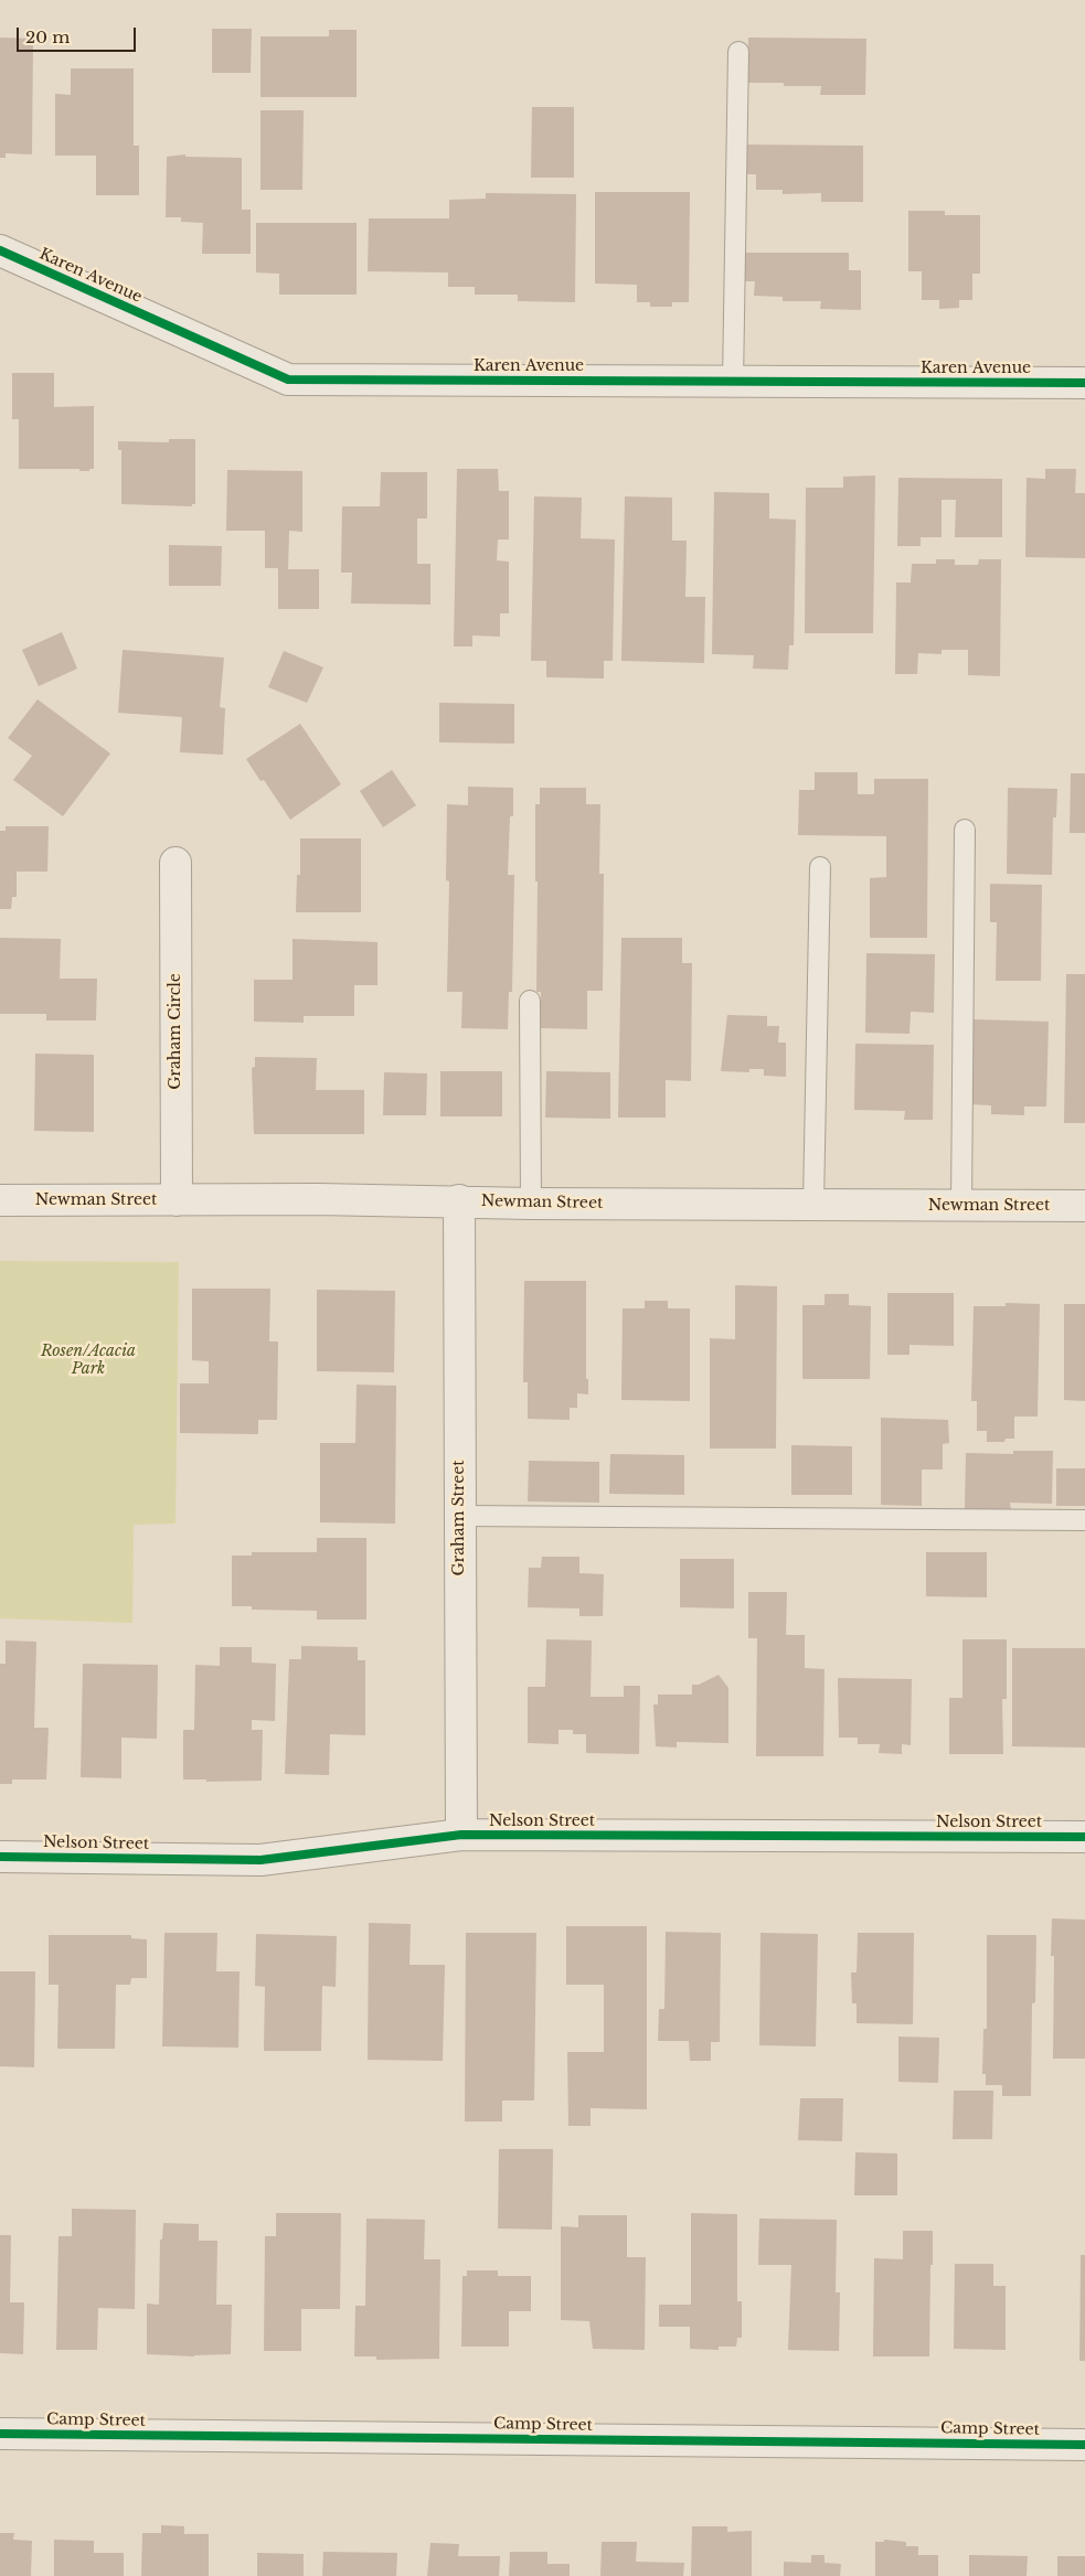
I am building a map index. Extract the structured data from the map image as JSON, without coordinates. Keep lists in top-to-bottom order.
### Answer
{
  "streets": {
    "street": [
      "Karen Avenue",
      "Graham Circle",
      "Newman Street",
      "Graham Street",
      "Nelson Street",
      "Camp Street"
    ]
  },
  "crossings": [
    ["Graham Circle", "Newman Street"],
    ["Newman Street", "Graham Street"],
    ["Graham Street", "Nelson Street"]
  ],
  "parks": ["Rosen/Acacia Park"],
  "scale_bar": "20 m"
}
